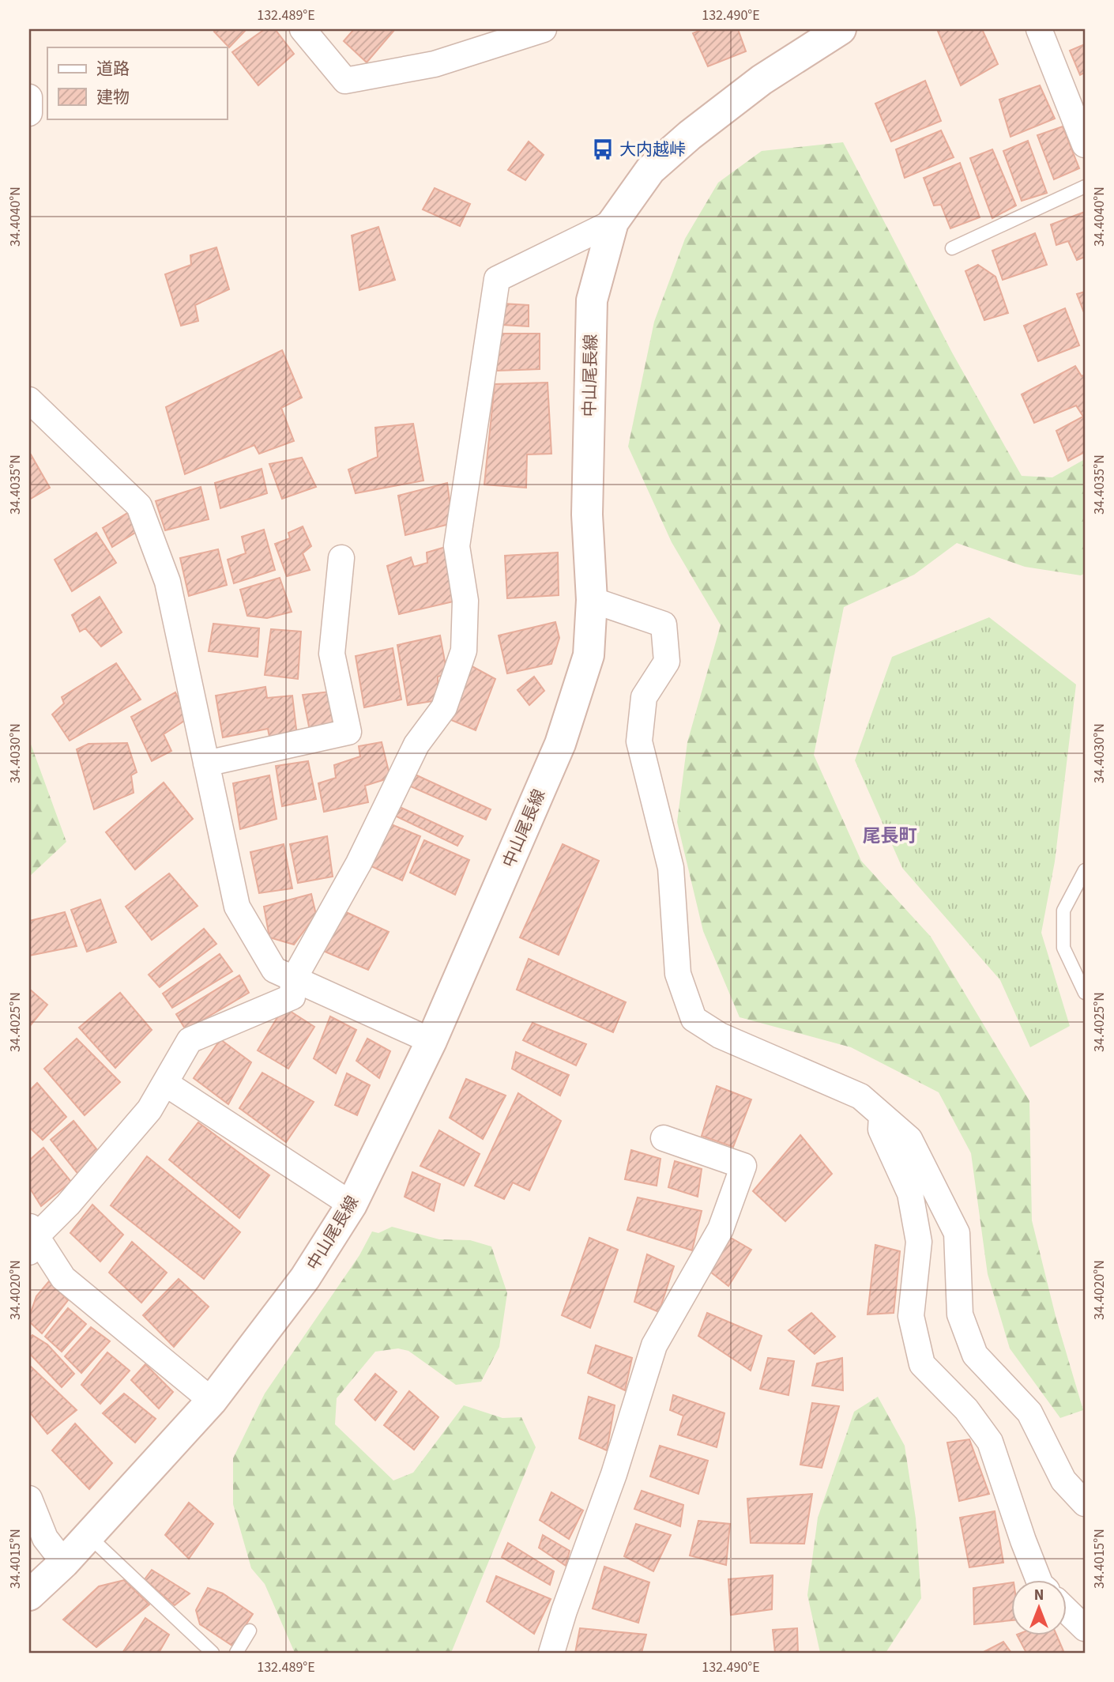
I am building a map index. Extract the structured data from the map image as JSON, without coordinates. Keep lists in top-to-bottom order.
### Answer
{
  "streets": {
    "main road": ["中山尾長線"]
  },
  "districts": ["尾長町"],
  "places": {
    "bus stop": ["大内越峠"]
  },
  "legend": ["道路", "建物"],
  "north": "top",
  "coordinates": [
    "132.489°E",
    "132.490°E",
    "34.4040°N",
    "34.4035°N",
    "34.4030°N",
    "34.4025°N",
    "34.4020°N",
    "34.4015°N"
  ]
}
